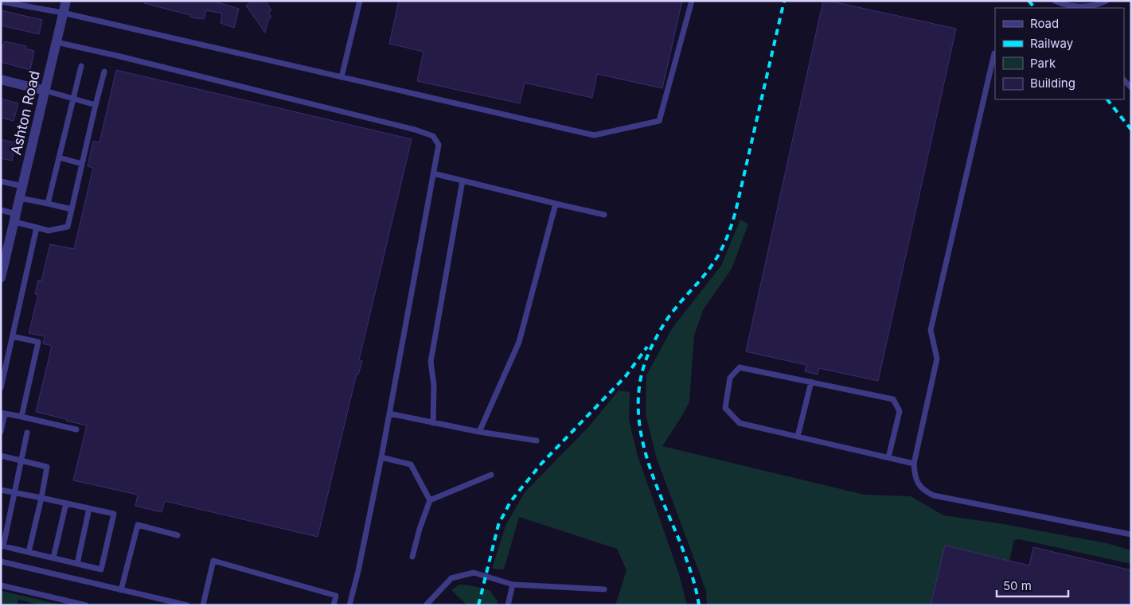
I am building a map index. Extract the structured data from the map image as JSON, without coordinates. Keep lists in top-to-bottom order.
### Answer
{
  "streets": {
    "street": ["Ashton Road"]
  },
  "legend": [
    "Road",
    "Railway",
    "Park",
    "Building"
  ],
  "scale_bar": "50 m"
}
